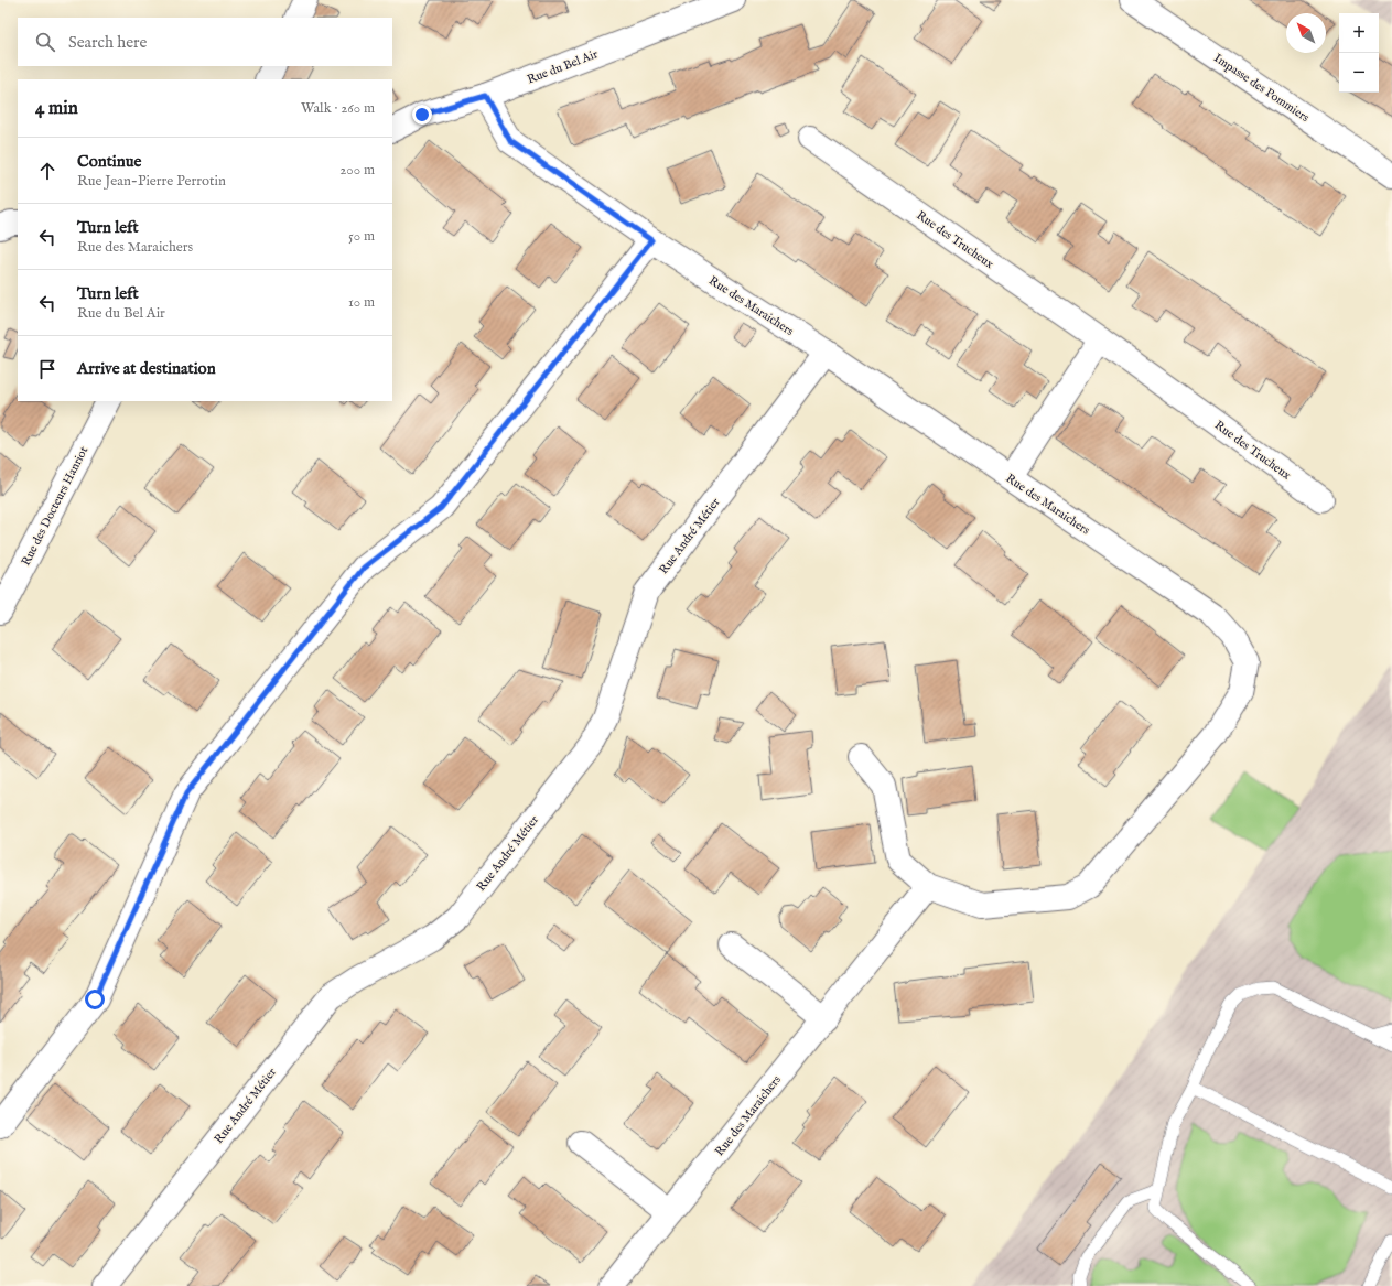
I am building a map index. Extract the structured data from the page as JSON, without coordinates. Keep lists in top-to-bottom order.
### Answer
{
  "streets": {
    "street": [
      "Rue du Bel Air",
      "Impasse des Pommiers",
      "Rue des Trucheux",
      "Rue des Maraichers",
      "Rue des Docteurs Hanriot",
      "Rue André Métier"
    ]
  },
  "crossings": [
    ["Rue du Bel Air", "Rue des Maraichers"],
    ["Rue des Maraichers", "Rue André Métier"]
  ],
  "north": "top left",
  "page": {
    "map_buttons": ["+", "−"],
    "search": "Search here",
    "heading": ["4 min", "Walk · 260 m"],
    "list": [
      ["Continue", "Rue Jean-Pierre Perrotin", "200 m"],
      ["Turn left", "Rue des Maraichers", "50 m"],
      ["Turn left", "Rue du Bel Air", "10 m"],
      "Arrive at destination"
    ]
  }
}
